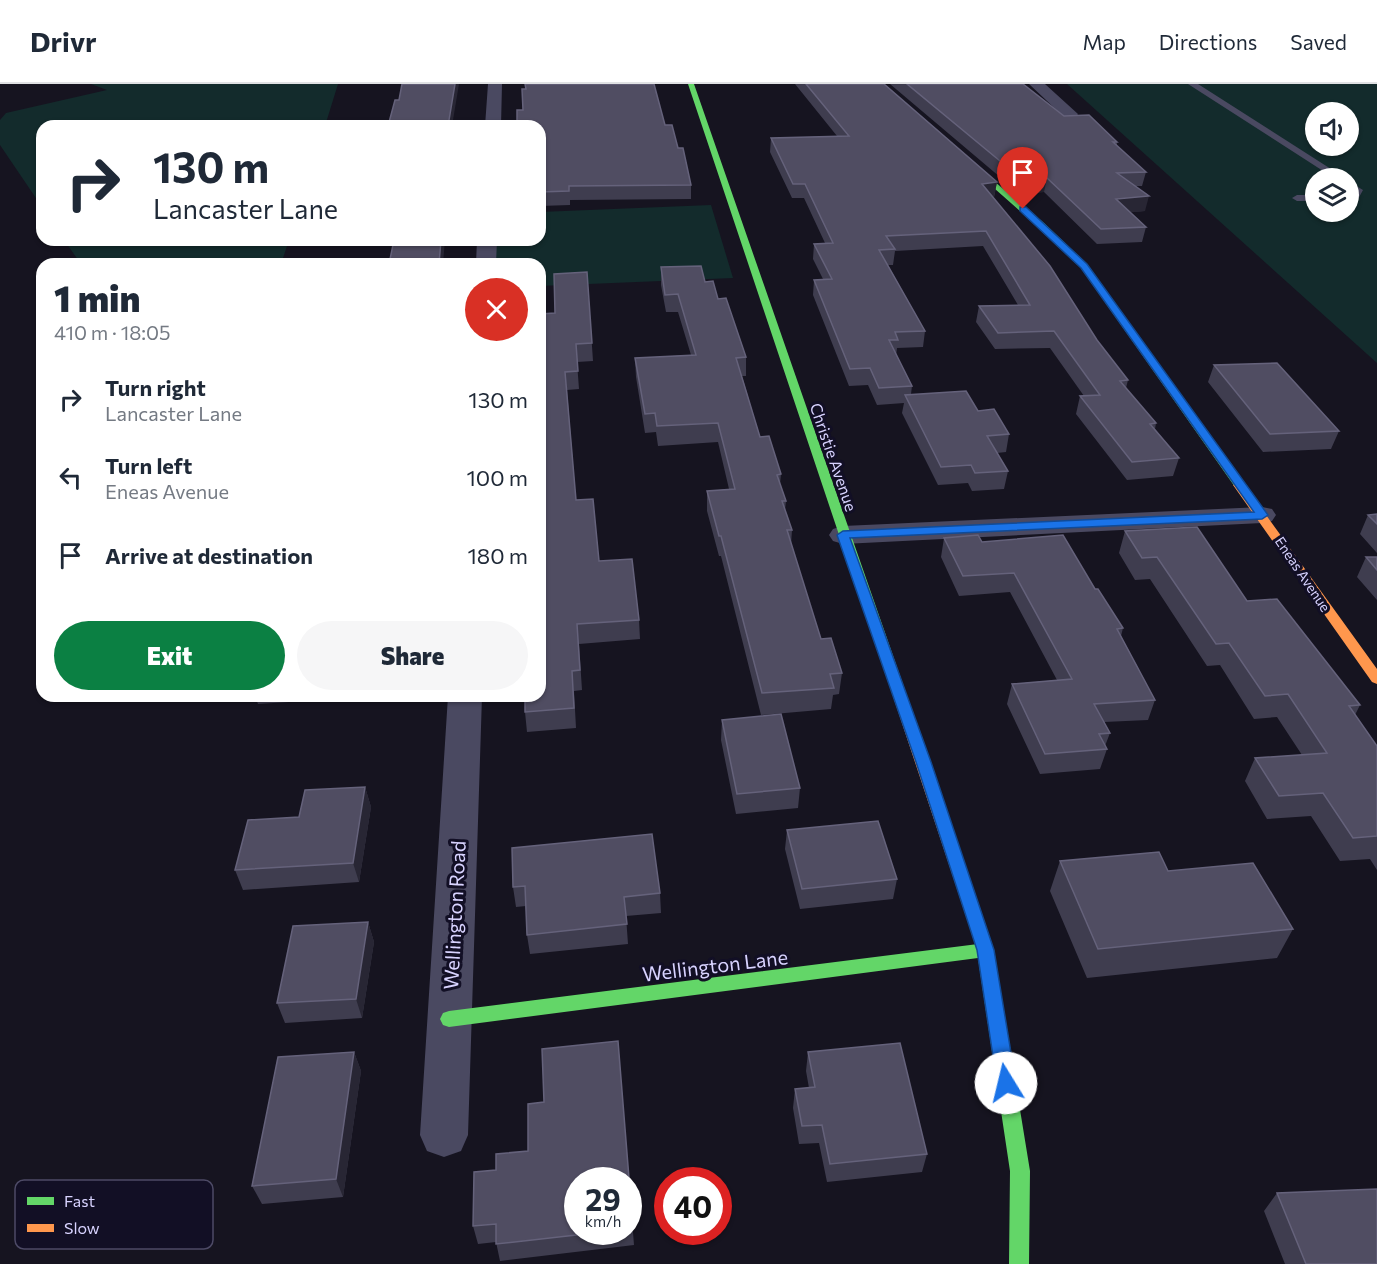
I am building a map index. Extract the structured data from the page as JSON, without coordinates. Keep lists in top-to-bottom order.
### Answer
{
  "streets": {
    "street": [
      "Christie Avenue",
      "Eneas Avenue",
      "Wellington Road",
      "Wellington Lane"
    ]
  },
  "crossings": [
    ["Christie Avenue", "Wellington Lane"],
    ["Wellington Road", "Wellington Lane"]
  ],
  "legend": ["Fast", "Slow"],
  "page": {
    "header": "Drivr",
    "nav": ["Map", "Directions", "Saved"],
    "turn": ["130 m", "Lancaster Lane"],
    "heading": ["1 min", "410 m · 18:05"],
    "list": [
      {
        "name": "Turn right",
        "note": "Lancaster Lane",
        "value": "130 m"
      },
      {
        "name": "Turn left",
        "note": "Eneas Avenue",
        "value": "100 m"
      },
      {
        "name": "Arrive at destination",
        "value": "180 m"
      }
    ],
    "buttons": ["Exit", "Share"],
    "speed": "29 km/h",
    "limit": "40"
  }
}
